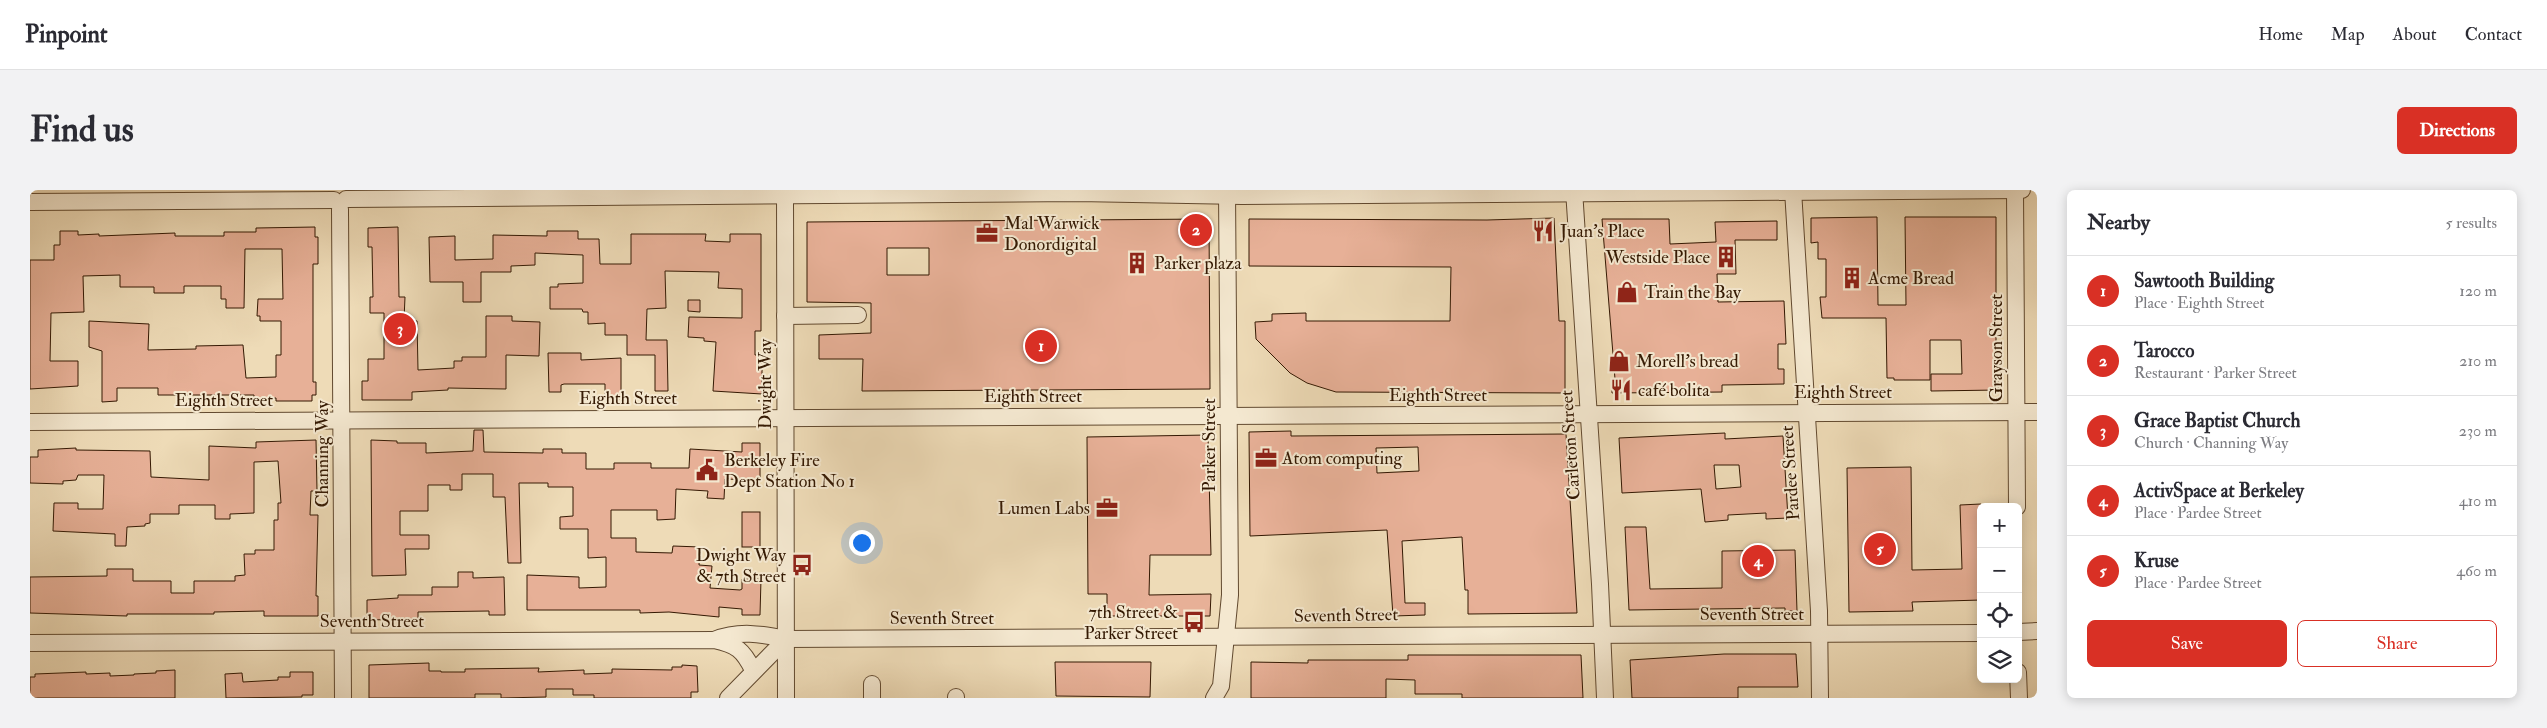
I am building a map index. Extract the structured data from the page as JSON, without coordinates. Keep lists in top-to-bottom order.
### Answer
{
  "streets": {
    "street": [
      "Grayson Street",
      "Dwight Way",
      "Eighth Street",
      "Parker Street",
      "Carleton Street",
      "Channing Way",
      "Pardee Street",
      "Seventh Street"
    ]
  },
  "crossings": [
    ["Grayson Street", "Eighth Street"],
    ["Dwight Way", "Eighth Street"],
    ["Dwight Way", "Seventh Street"],
    ["Eighth Street", "Parker Street"],
    ["Eighth Street", "Carleton Street"],
    ["Eighth Street", "Channing Way"],
    ["Eighth Street", "Pardee Street"],
    ["Parker Street", "Seventh Street"],
    ["Carleton Street", "Seventh Street"],
    ["Channing Way", "Seventh Street"],
    ["Pardee Street", "Seventh Street"]
  ],
  "places": {
    "restaurant": ["Juan's Place", "café bolita"],
    "office": ["Mal Warwick Donordigital", "Atom computing", "Lumen Labs"],
    "building": ["Westside Place", "Parker plaza", "Acme Bread"],
    "shop": ["Train the Bay", "Morell's bread"],
    "public building": ["Berkeley Fire Dept Station No 1"],
    "bus stop": ["Dwight Way & 7th Street", "7th Street & Parker Street"]
  },
  "page": {
    "header": "Pinpoint",
    "nav": [
      "Home",
      "Map",
      "About",
      "Contact"
    ],
    "buttons": [
      "Directions",
      ["Save", "Share"]
    ],
    "title": "Find us",
    "heading": ["Nearby", "5 results"],
    "pins": [
      "2",
      "3",
      "1",
      "5",
      "4"
    ],
    "list": [
      {
        "mark": "1",
        "name": "Sawtooth Building",
        "note": "Place · Eighth Street",
        "value": "120 m"
      },
      {
        "mark": "2",
        "name": "Tarocco",
        "note": "Restaurant · Parker Street",
        "value": "210 m"
      },
      {
        "mark": "3",
        "name": "Grace Baptist Church",
        "note": "Church · Channing Way",
        "value": "230 m"
      },
      {
        "mark": "4",
        "name": "ActivSpace at Berkeley",
        "note": "Place · Pardee Street",
        "value": "410 m"
      },
      {
        "mark": "5",
        "name": "Kruse",
        "note": "Place · Pardee Street",
        "value": "460 m"
      }
    ],
    "map_buttons": ["+", "−"]
  }
}
